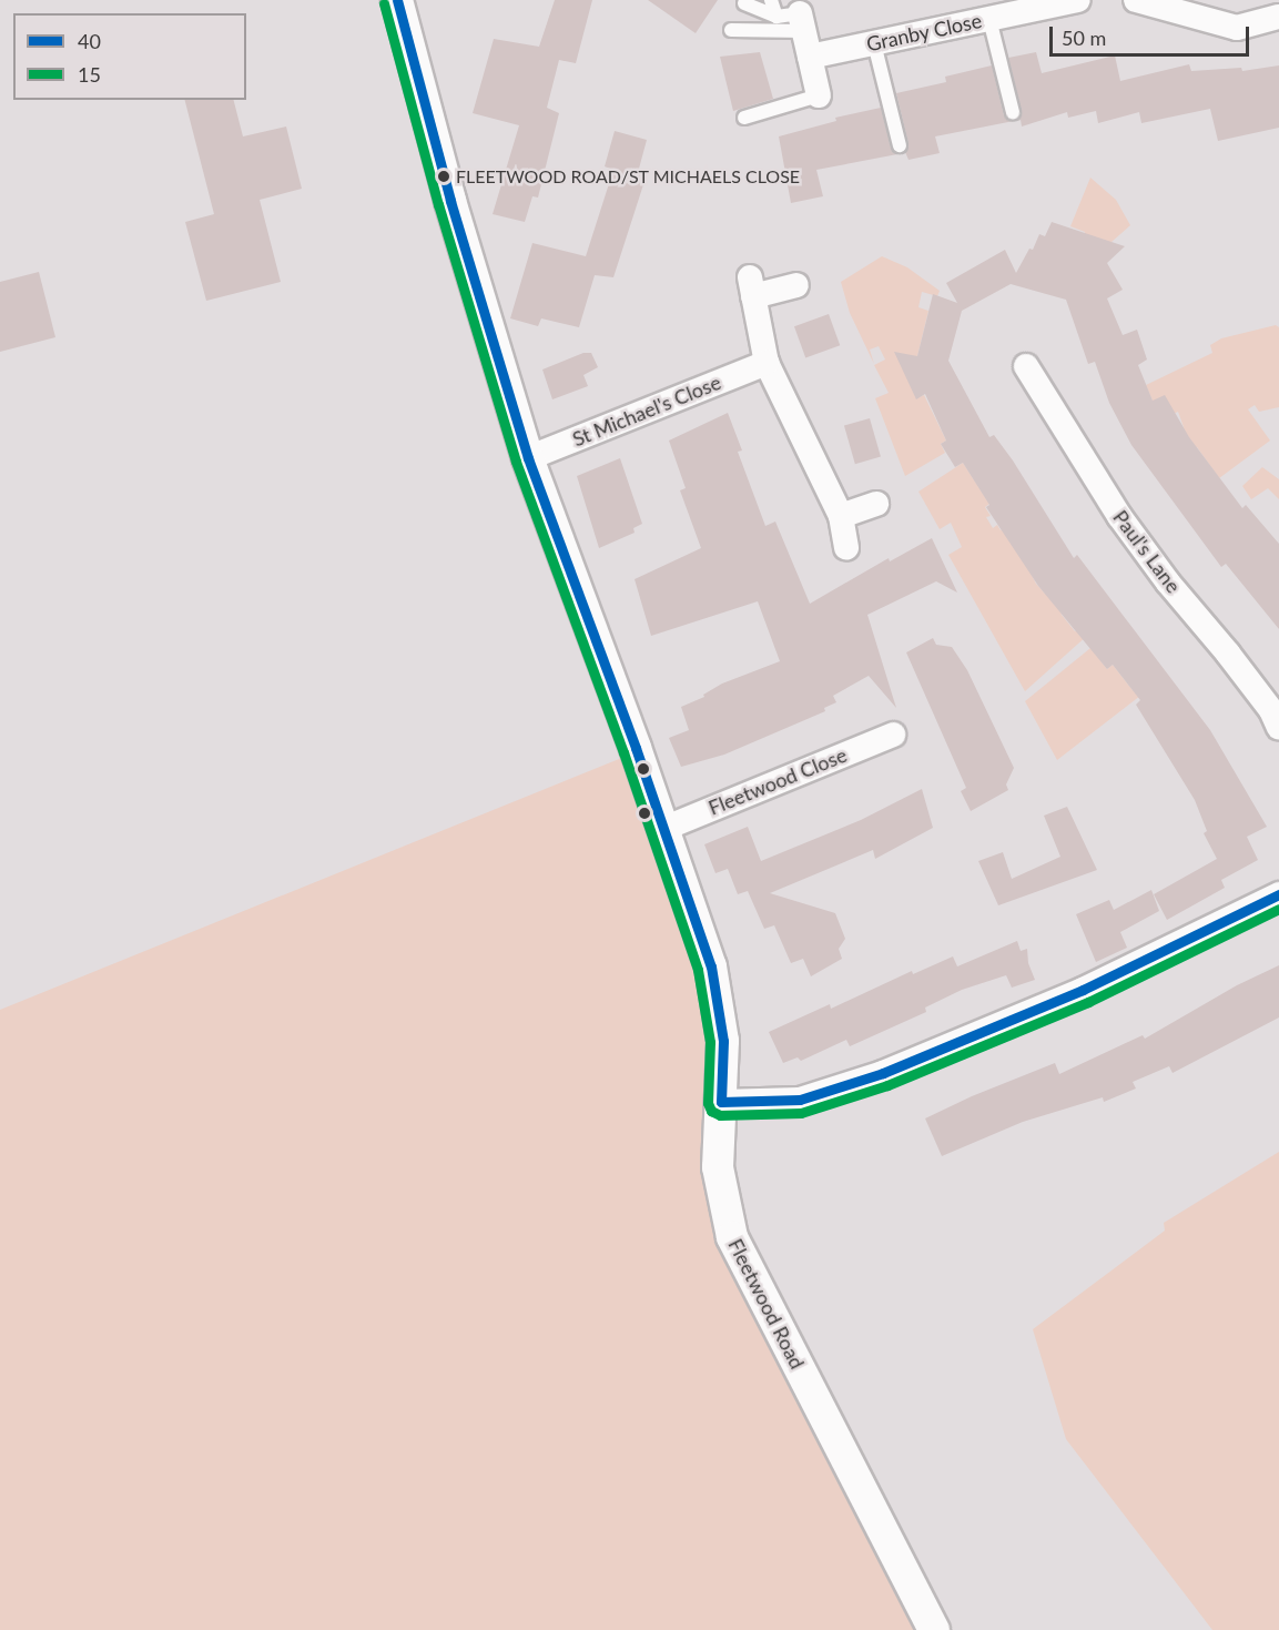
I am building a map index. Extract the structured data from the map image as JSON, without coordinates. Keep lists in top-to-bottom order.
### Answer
{
  "streets": {
    "street": [
      "Granby Close",
      "St Michael's Close",
      "Paul's Lane",
      "Fleetwood Close",
      "Fleetwood Road"
    ]
  },
  "crossings": [
    ["St Michael's Close", "Fleetwood Road"],
    ["Fleetwood Close", "Fleetwood Road"]
  ],
  "places": ["FLEETWOOD ROAD/ST MICHAELS CLOSE"],
  "lines": ["transit line 40", "transit line 15"],
  "legend": ["40", "15"],
  "scale_bar": "50 m"
}
